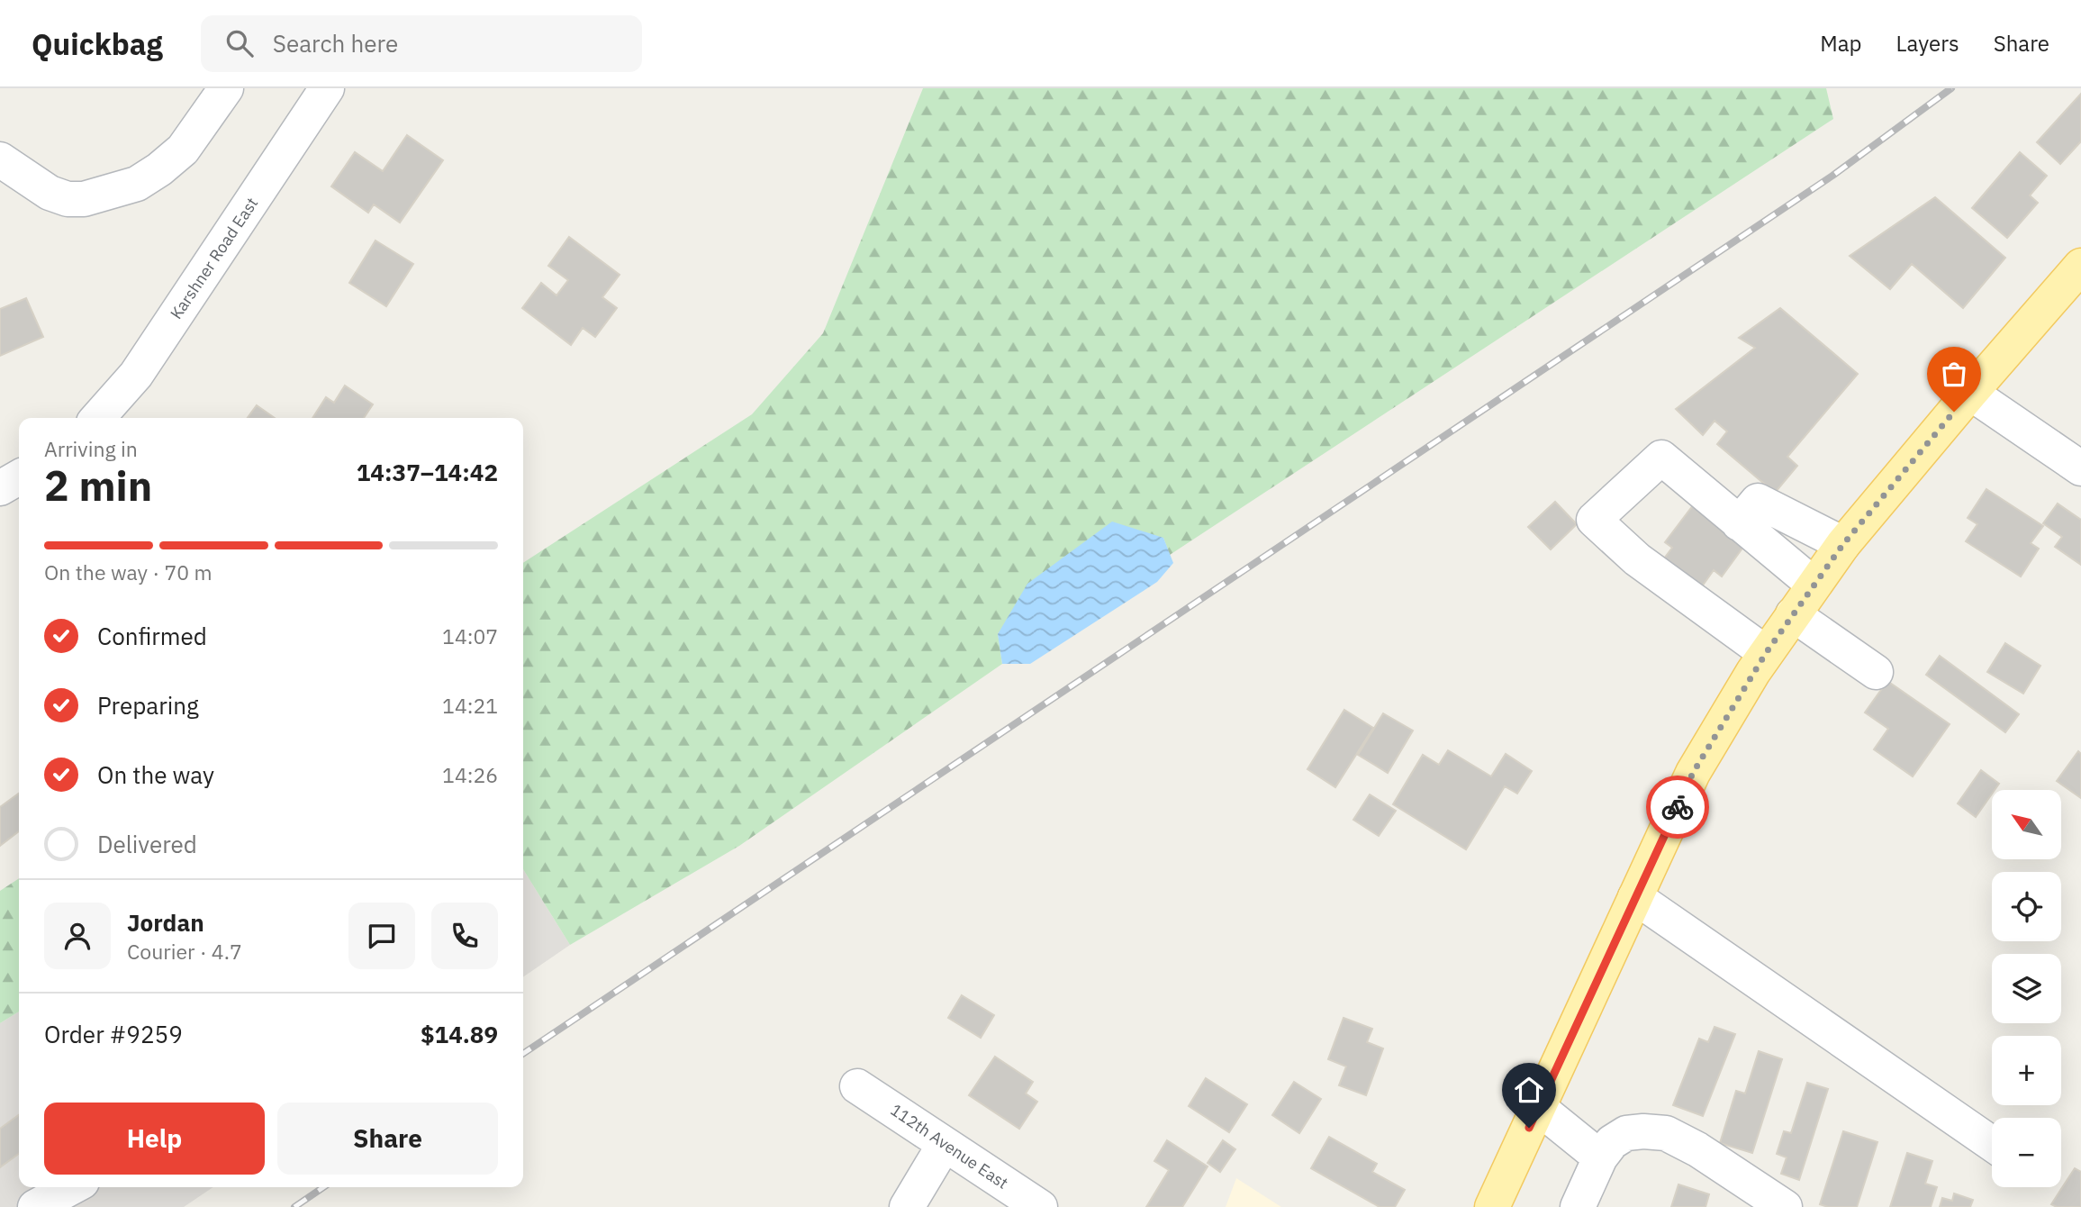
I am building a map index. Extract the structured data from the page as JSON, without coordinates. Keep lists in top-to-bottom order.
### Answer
{
  "streets": {
    "street": ["Karshner Road East", "112th Avenue East"]
  },
  "north": "top left",
  "page": {
    "header": "Quickbag",
    "search": "Search here",
    "nav": ["Map", "Layers", "Share"],
    "heading": ["2 min", "Arriving in", "14:37–14:42"],
    "panel": [
      "Jordan",
      "Courier · 4.7",
      "Order #9259",
      "$14.89"
    ],
    "bar": "On the way · 70 m",
    "list": [
      ["Confirmed", "14:07"],
      ["Preparing", "14:21"],
      ["On the way", "14:26"],
      "Delivered"
    ],
    "map_buttons": ["+", "−"],
    "buttons": ["Help", "Share"]
  }
}
